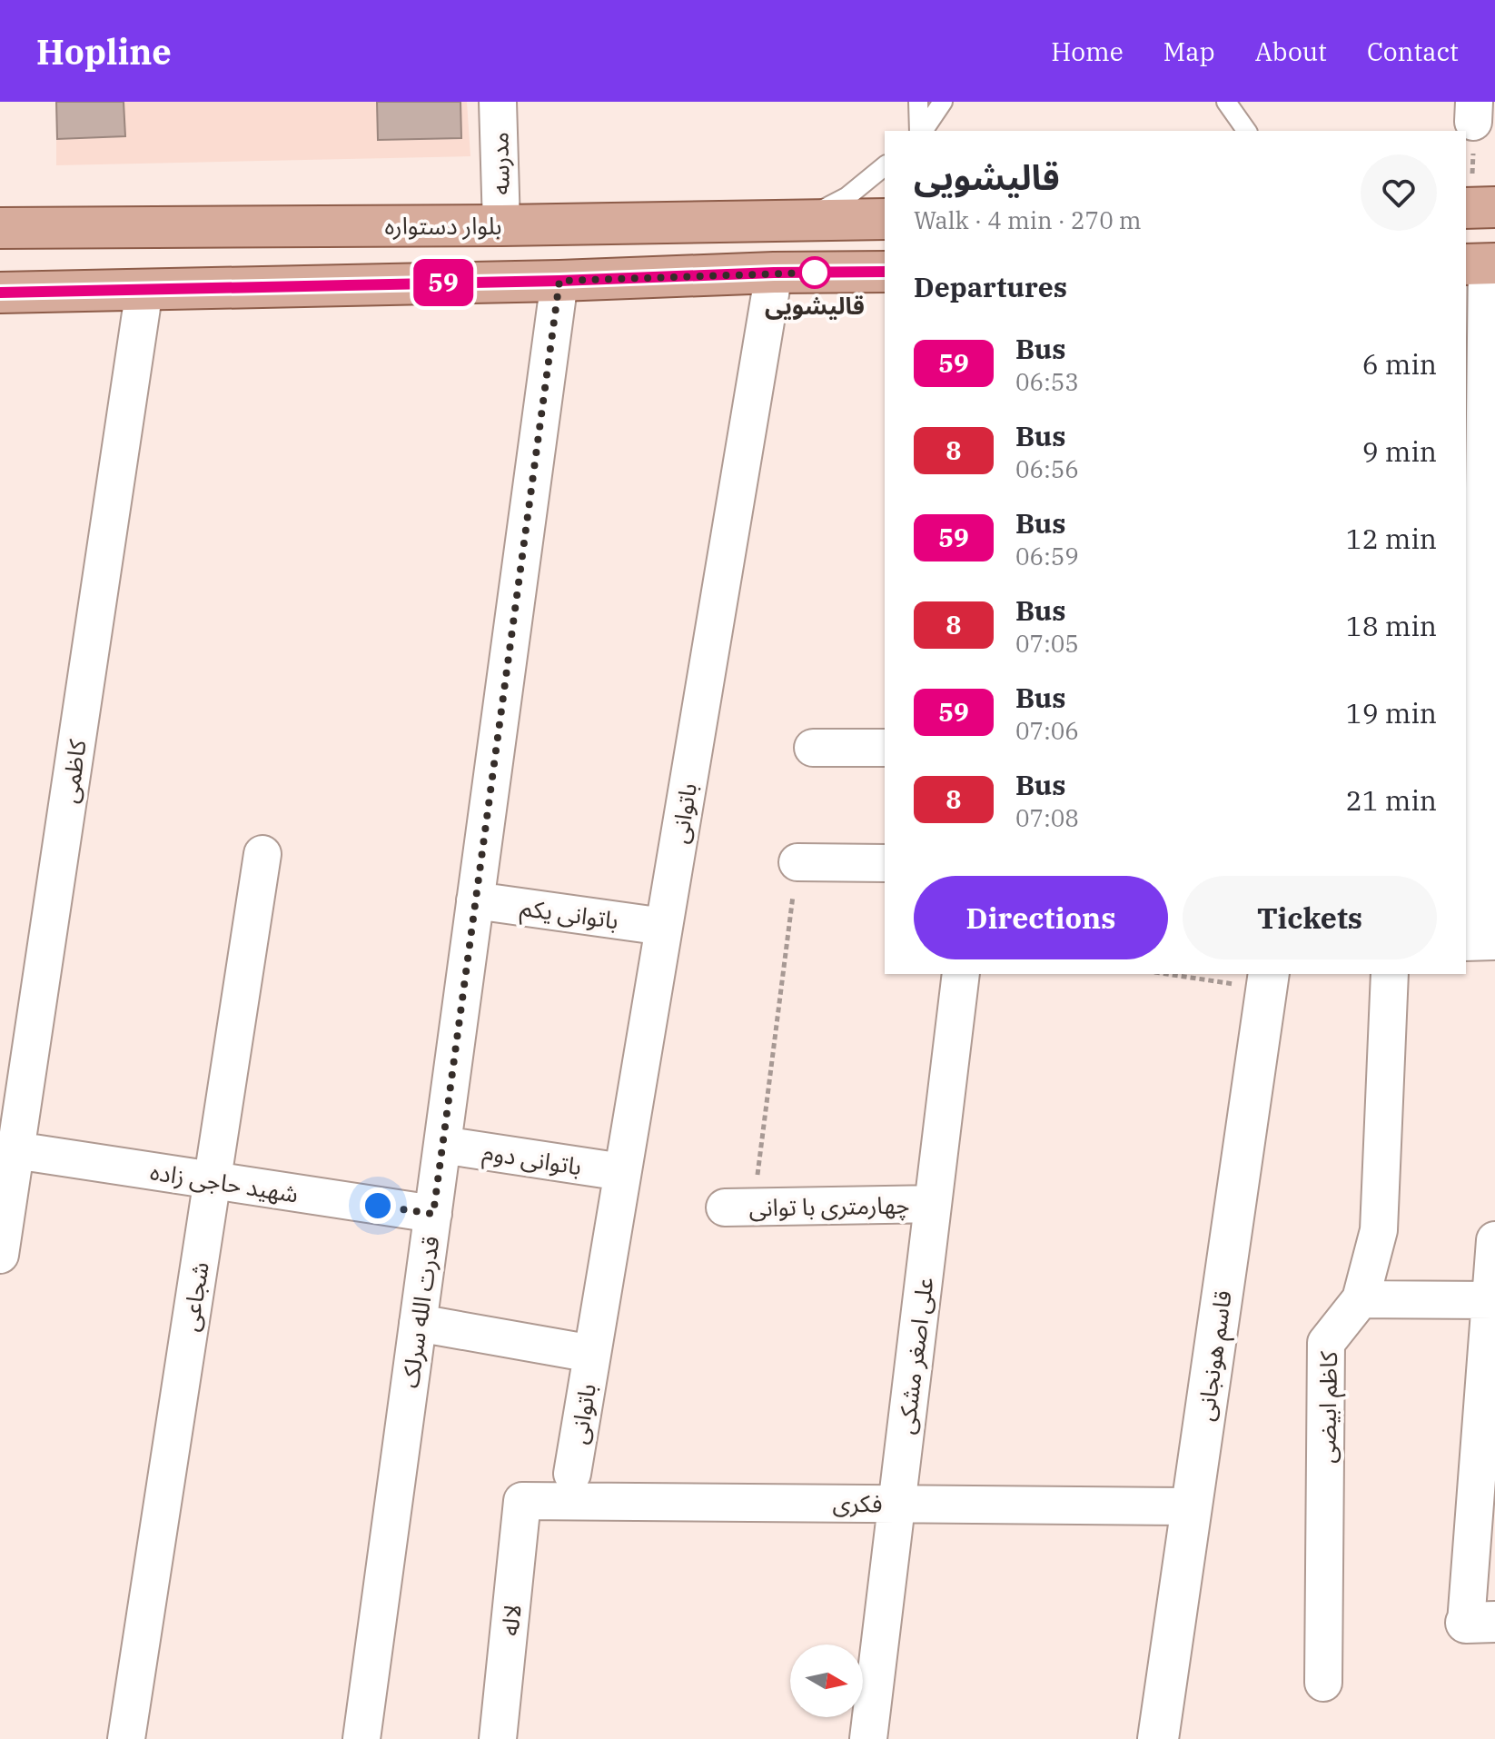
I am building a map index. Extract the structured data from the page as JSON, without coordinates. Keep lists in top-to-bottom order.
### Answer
{
  "streets": {
    "main road": ["بلوار دستواره"],
    "street": [
      "مدرسه",
      "کاظمی",
      "باتوانی",
      "باتوانی یکم",
      "باتوانی دوم",
      "شهید حاجی زاده",
      "چهارمتری با توانی",
      "شجاعی",
      "قدرت الله سرلک",
      "علی اصغر مشکی",
      "قاسم هونجانی",
      "کاظم ابیضی",
      "فکری",
      "لاله"
    ]
  },
  "crossings": [
    ["مدرسه", "بلوار دستواره"],
    ["کاظمی", "شهید حاجی زاده"],
    ["باتوانی", "باتوانی یکم"],
    ["باتوانی", "باتوانی دوم"],
    ["باتوانی", "قدرت الله سرلک"],
    ["باتوانی یکم", "قدرت الله سرلک"],
    ["باتوانی دوم", "قدرت الله سرلک"],
    ["شهید حاجی زاده", "شجاعی"],
    ["شهید حاجی زاده", "قدرت الله سرلک"],
    ["چهارمتری با توانی", "علی اصغر مشکی"],
    ["علی اصغر مشکی", "فکری"],
    ["قاسم هونجانی", "فکری"],
    ["فکری", "لاله"]
  ],
  "places": ["قالیشویی"],
  "lines": ["bus line 59"],
  "north": "right",
  "page": {
    "header": "Hopline",
    "nav": [
      "Home",
      "Map",
      "About",
      "Contact"
    ],
    "on_map": "59",
    "heading": [
      ["قالیشویی", "Walk · 4 min · 270 m"],
      "Departures"
    ],
    "list": [
      {
        "mark": "59",
        "name": "Bus",
        "note": "06:53",
        "value": "6 min"
      },
      {
        "mark": "8",
        "name": "Bus",
        "note": "06:56",
        "value": "9 min"
      },
      {
        "mark": "59",
        "name": "Bus",
        "note": "06:59",
        "value": "12 min"
      },
      {
        "mark": "8",
        "name": "Bus",
        "note": "07:05",
        "value": "18 min"
      },
      {
        "mark": "59",
        "name": "Bus",
        "note": "07:06",
        "value": "19 min"
      },
      {
        "mark": "8",
        "name": "Bus",
        "note": "07:08",
        "value": "21 min"
      }
    ],
    "buttons": ["Directions", "Tickets"]
  }
}
